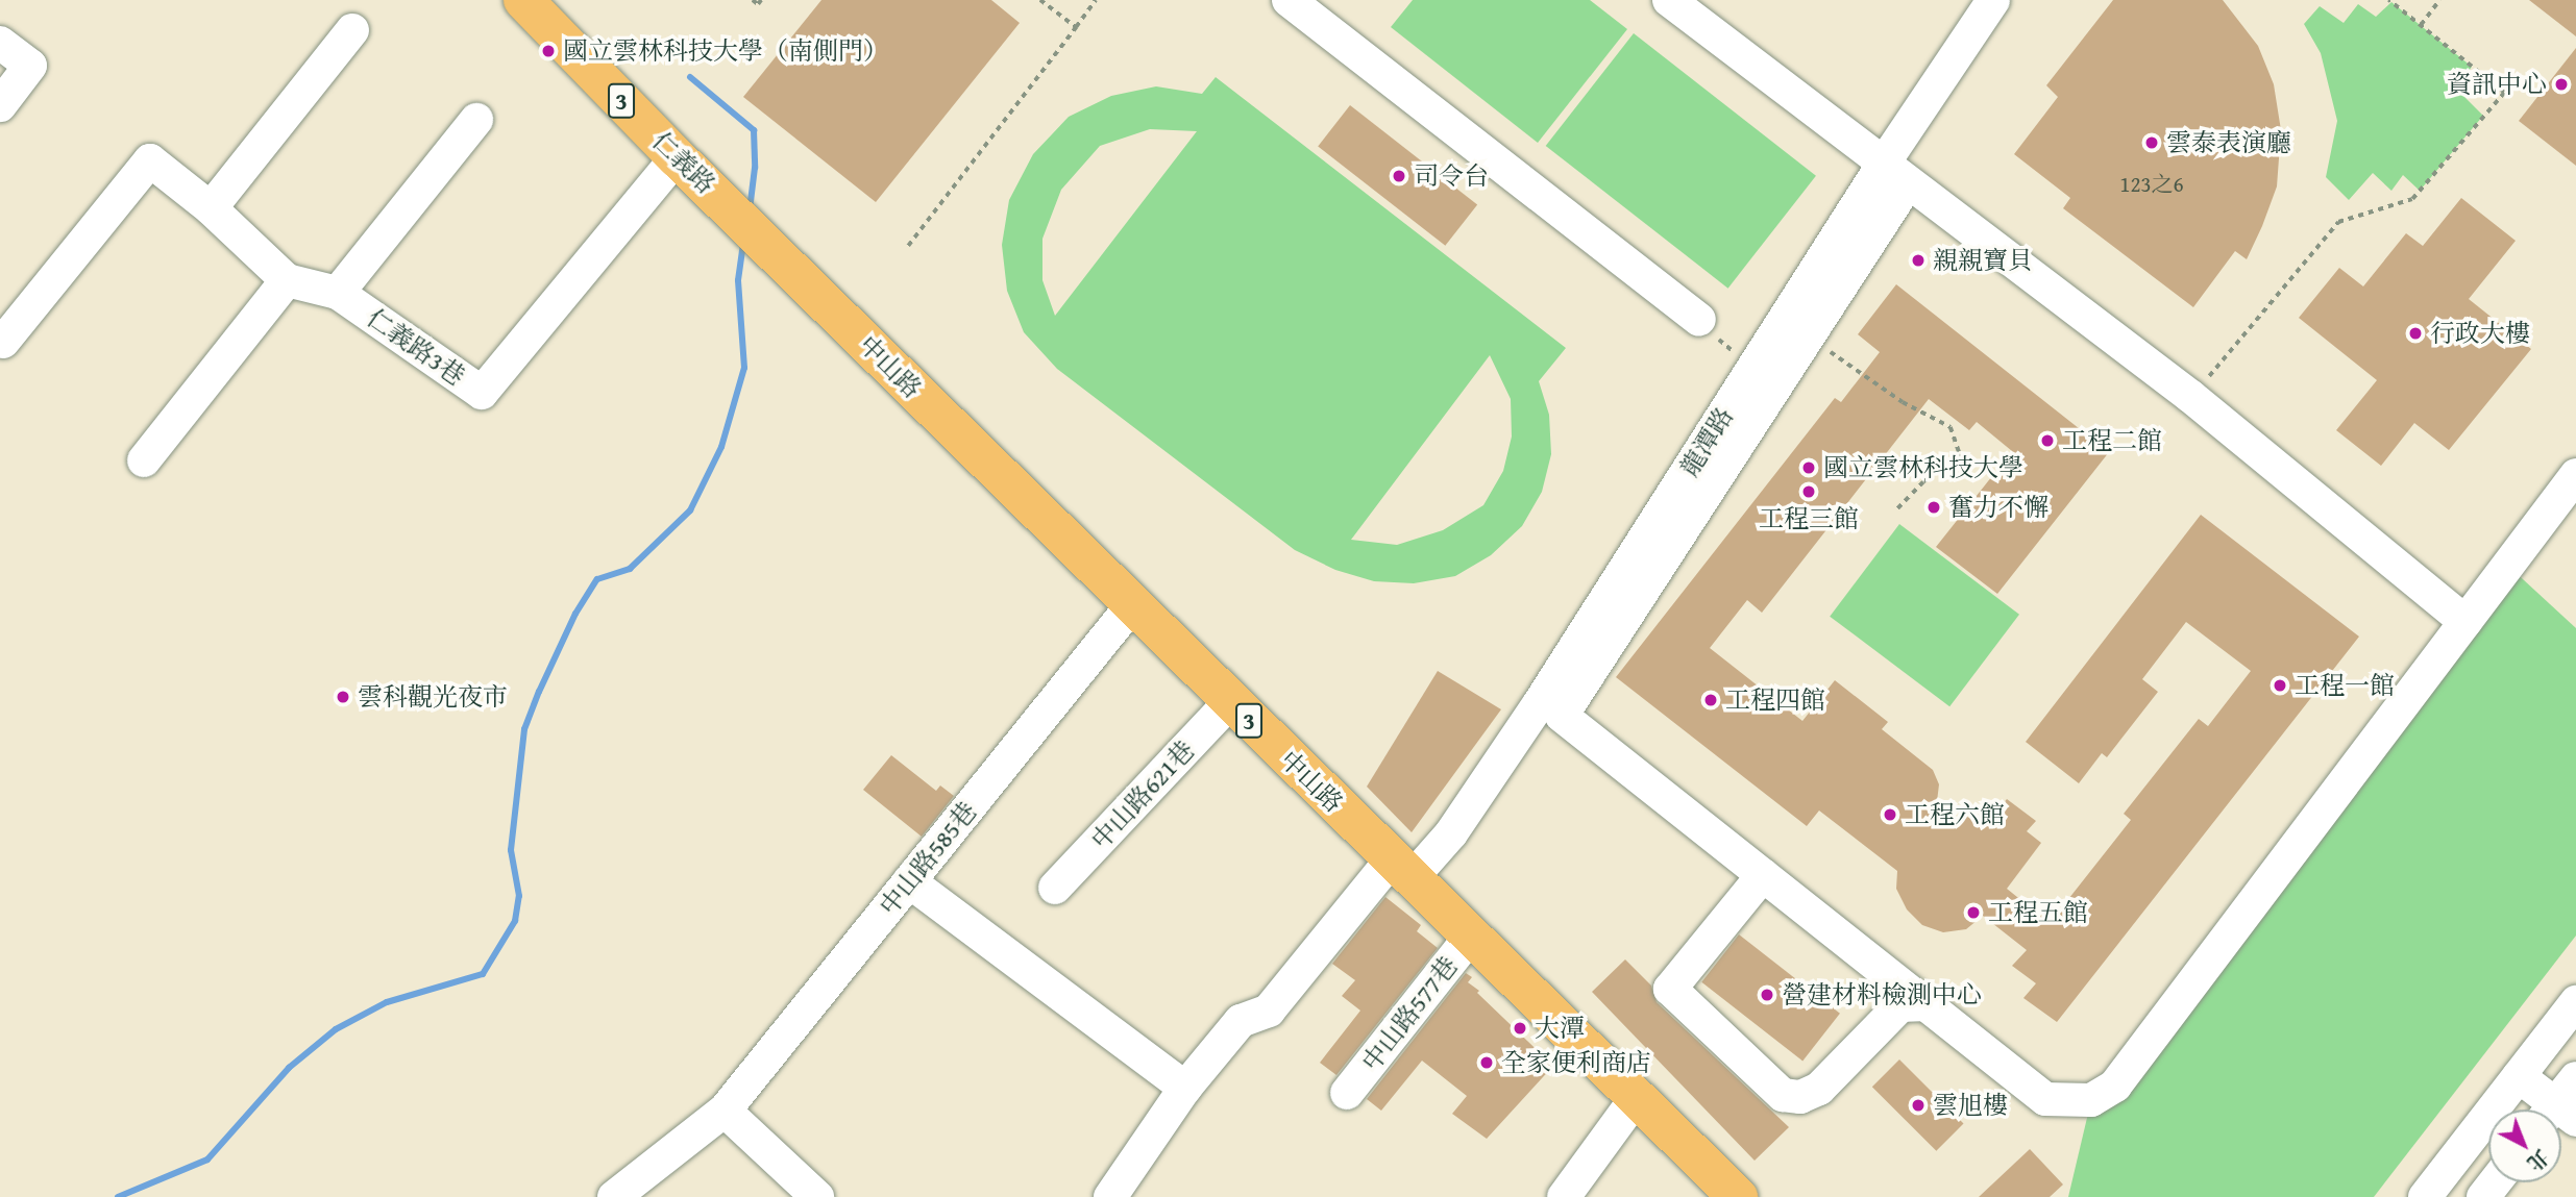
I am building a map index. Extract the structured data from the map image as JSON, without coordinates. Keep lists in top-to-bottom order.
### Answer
{
  "streets": {
    "main road": ["3", "仁義路", "中山路"],
    "street": [
      "仁義路3巷",
      "龍潭路",
      "中山路621巷",
      "中山路585巷",
      "中山路577巷"
    ]
  },
  "crossings": [
    ["仁義路", "仁義路3巷"],
    ["仁義路", "中山路"],
    ["中山路", "龍潭路"],
    ["中山路", "中山路621巷"],
    ["中山路", "中山路585巷"],
    ["中山路", "中山路577巷"]
  ],
  "places": [
    "國立雲林科技大學（南側門）",
    "資訊中心",
    "雲泰表演廳",
    "司令台",
    "親親寶貝",
    "行政大樓",
    "工程二館",
    "國立雲林科技大學",
    "工程三館",
    "奮力不懈",
    "工程一館",
    "雲科觀光夜市",
    "工程四館",
    "工程六館",
    "工程五館",
    "營建材料檢測中心",
    "大潭",
    "全家便利商店",
    "雲旭樓"
  ],
  "house_numbers": ["123之6"],
  "north": "bottom right"
}
